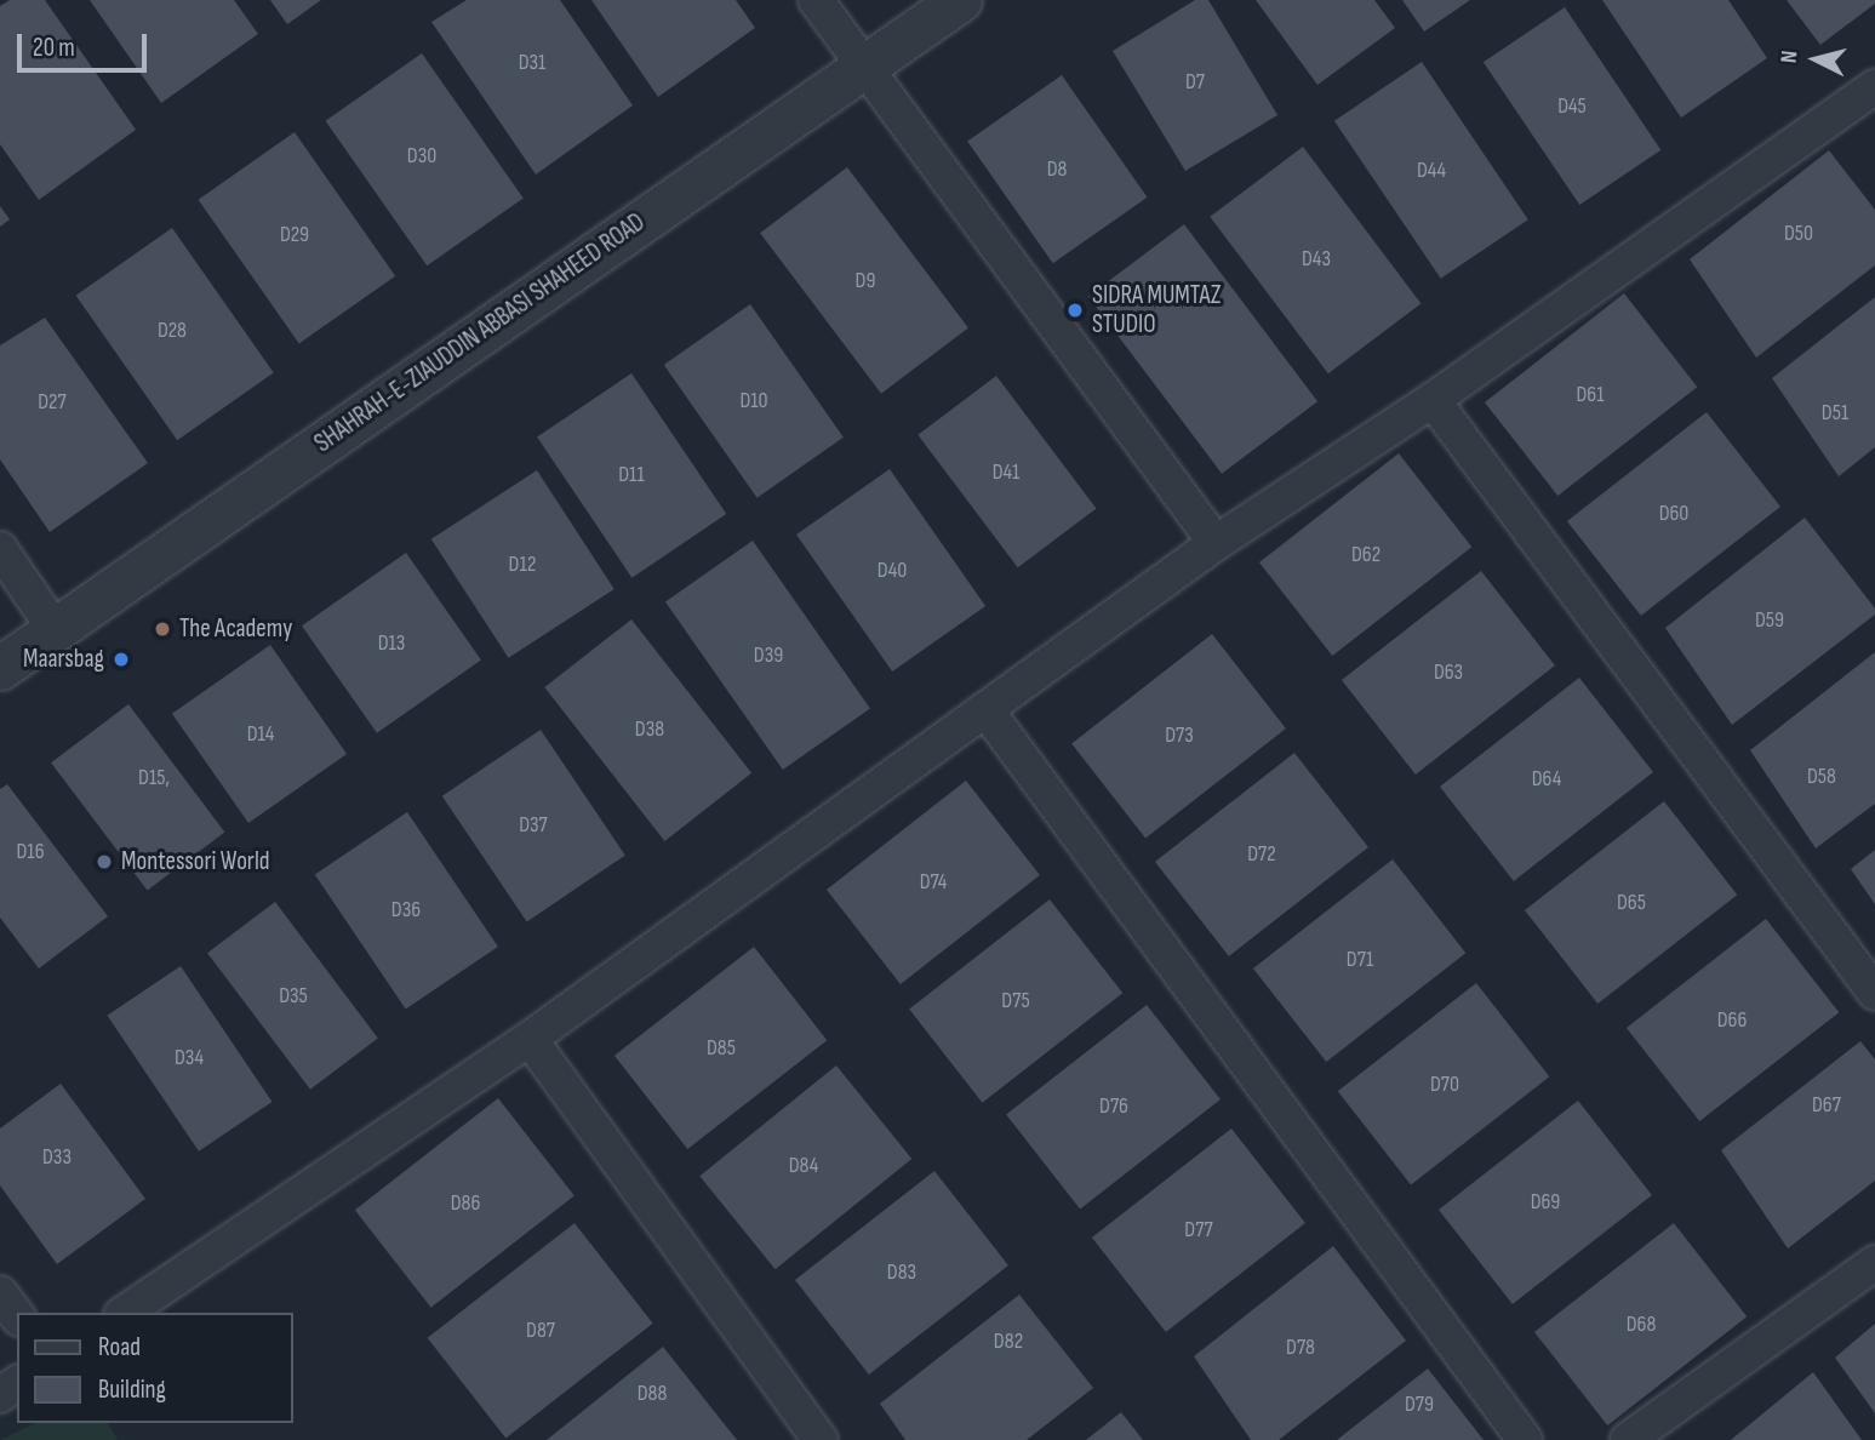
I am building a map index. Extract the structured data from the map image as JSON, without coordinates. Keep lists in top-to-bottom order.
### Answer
{
  "streets": {
    "street": ["SHAHRAH-E-ZIAUDDIN ABBASI SHAHEED ROAD"]
  },
  "places": [
    "SIDRA MUMTAZ STUDIO",
    "The Academy",
    "Maarsbag",
    "Montessori World"
  ],
  "house_numbers": [
    "D31",
    "D7",
    "D45",
    "D30",
    "D8",
    "D44",
    "D50",
    "D29",
    "D43",
    "D9",
    "D28",
    "D61",
    "D10",
    "D27",
    "D51",
    "D41",
    "D11",
    "D60",
    "D62",
    "D12",
    "D40",
    "D59",
    "D13",
    "D39",
    "D63",
    "D38",
    "D14",
    "D73",
    "D58",
    "D15,",
    "D64",
    "D37",
    "D16",
    "D72",
    "D74",
    "D65",
    "D36",
    "D71",
    "D35",
    "D75",
    "D66",
    "D85",
    "D34",
    "D70",
    "D67",
    "D76",
    "D33",
    "D84",
    "D69",
    "D86",
    "D77",
    "D83",
    "D68",
    "D87",
    "D82",
    "D78",
    "D88",
    "D79"
  ],
  "legend": ["Road", "Building"],
  "scale_bar": "20 m",
  "north": "left"
}
